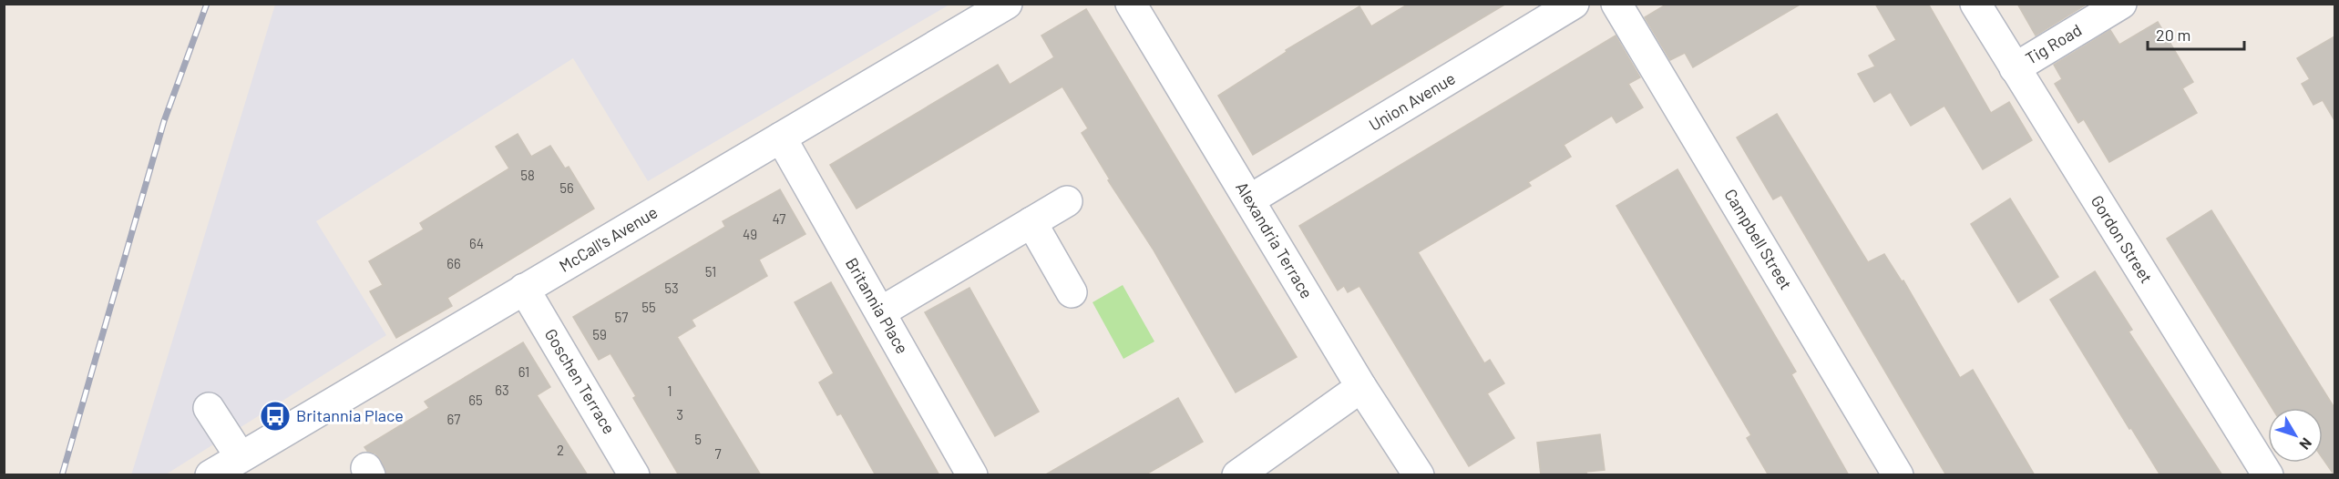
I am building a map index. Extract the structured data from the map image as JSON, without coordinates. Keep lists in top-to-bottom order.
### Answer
{
  "streets": {
    "street": [
      "Tig Road",
      "Union Avenue",
      "McCall's Avenue",
      "Campbell Street",
      "Gordon Street",
      "Alexandria Terrace",
      "Britannia Place",
      "Goschen Terrace"
    ]
  },
  "crossings": [
    ["Tig Road", "Gordon Street"],
    ["Union Avenue", "Alexandria Terrace"],
    ["McCall's Avenue", "Britannia Place"],
    ["McCall's Avenue", "Goschen Terrace"]
  ],
  "places": {
    "bus stop": ["Britannia Place"]
  },
  "house_numbers": [
    "58",
    "56",
    "47",
    "49",
    "64",
    "66",
    "51",
    "53",
    "55",
    "57",
    "59",
    "61",
    "63",
    "1",
    "65",
    "3",
    "67",
    "5",
    "2",
    "7"
  ],
  "scale_bar": "20 m",
  "north": "bottom right"
}
